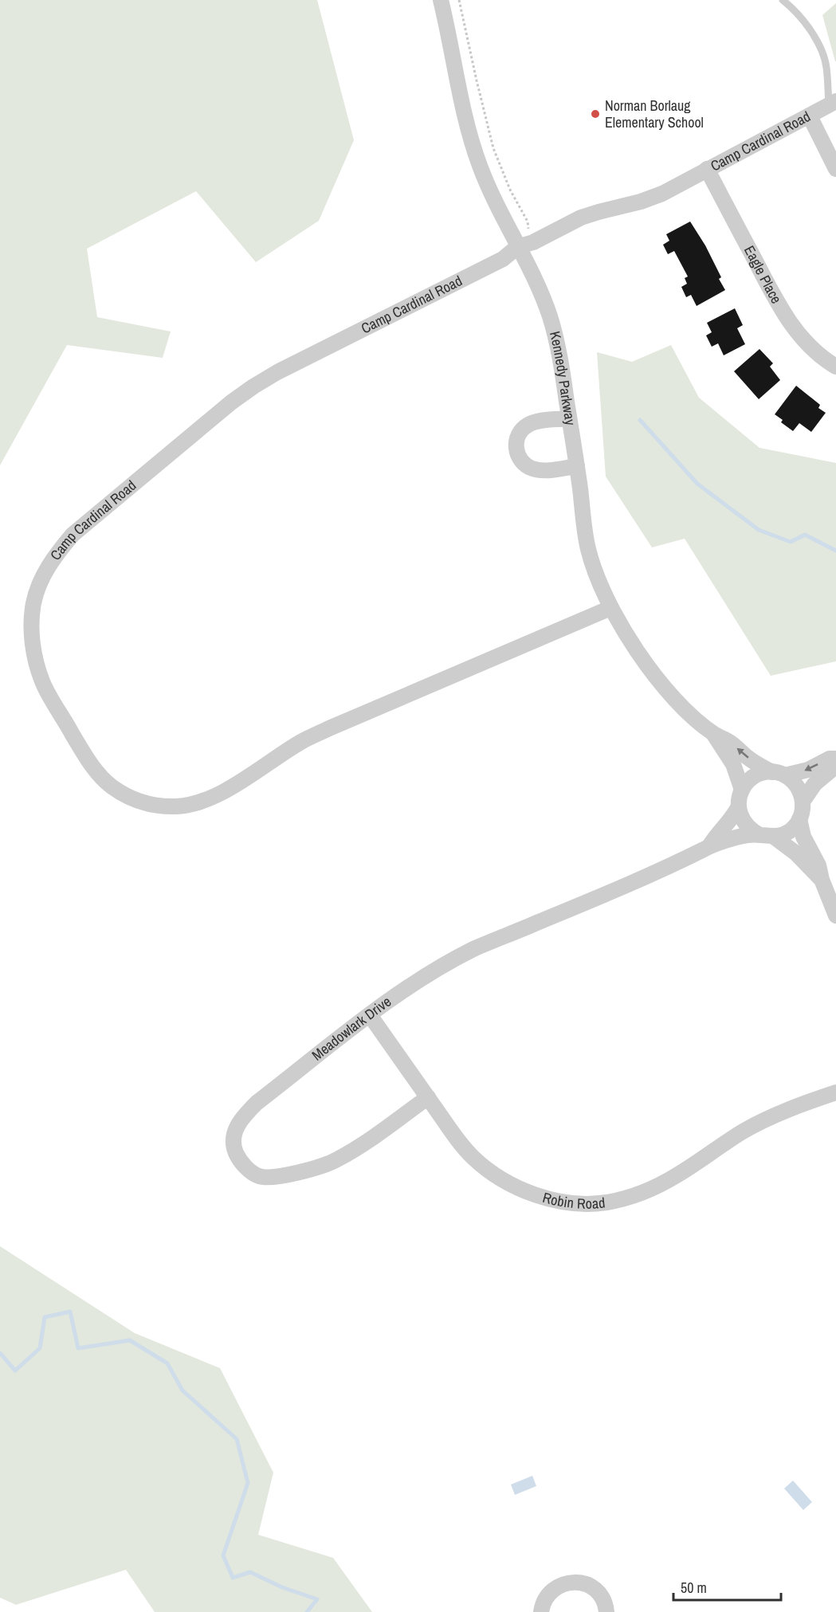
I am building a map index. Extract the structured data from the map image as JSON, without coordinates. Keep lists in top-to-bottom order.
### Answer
{
  "streets": {
    "street": [
      "Camp Cardinal Road",
      "Eagle Place",
      "Kennedy Parkway",
      "Meadowlark Drive",
      "Robin Road"
    ]
  },
  "crossings": [
    ["Camp Cardinal Road", "Eagle Place"],
    ["Camp Cardinal Road", "Kennedy Parkway"],
    ["Kennedy Parkway", "Meadowlark Drive"],
    ["Meadowlark Drive", "Robin Road"]
  ],
  "places": ["Norman Borlaug Elementary School"],
  "scale_bar": "50 m"
}
